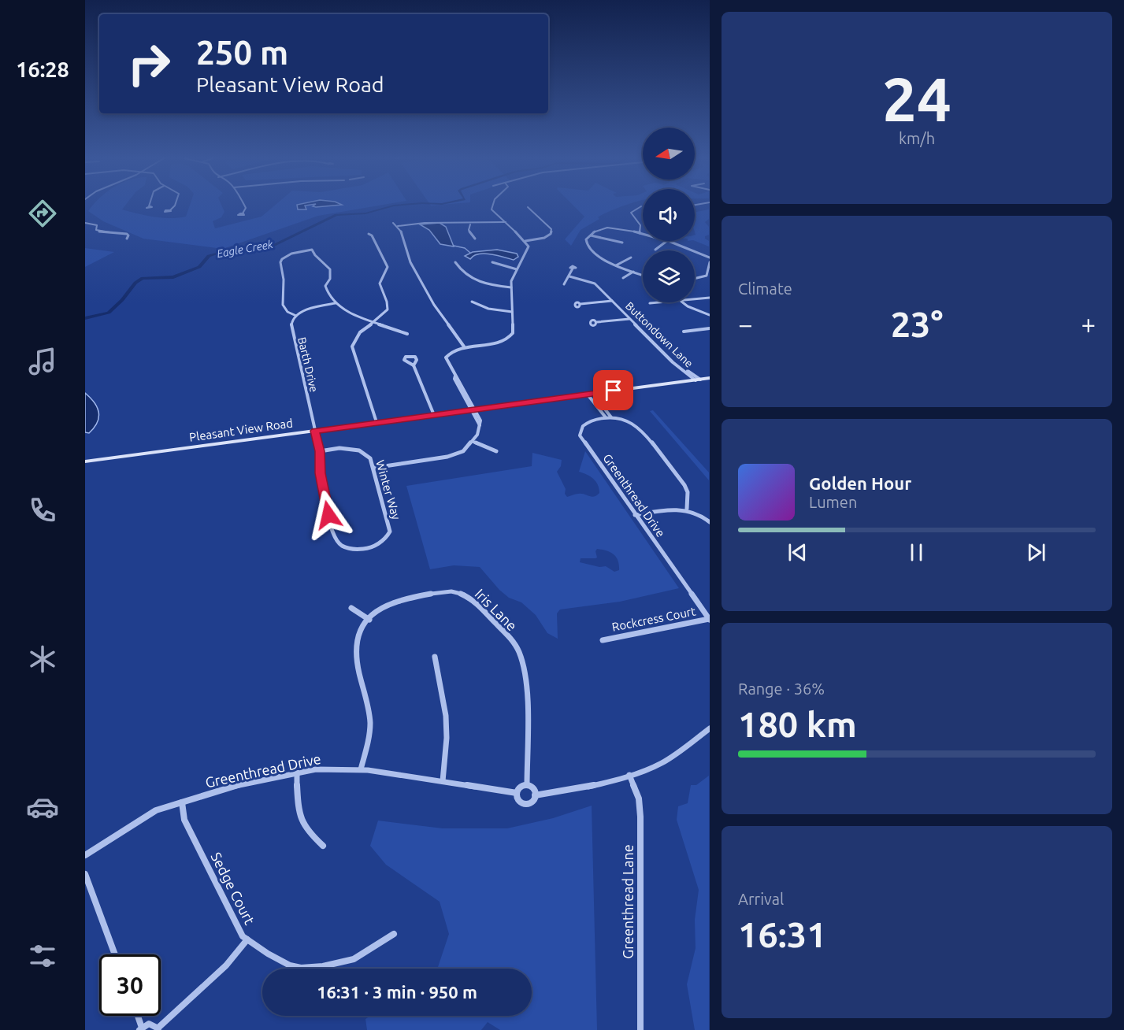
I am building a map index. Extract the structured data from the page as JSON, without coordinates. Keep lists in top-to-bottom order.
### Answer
{
  "streets": {
    "main road": ["Pleasant View Road"],
    "street": [
      "Buttondown Lane",
      "Barth Drive",
      "Winter Way",
      "Greenthread Drive",
      "Iris Lane",
      "Rockcress Court",
      "Sedge Court",
      "Greenthread Lane"
    ]
  },
  "crossings": [
    ["Buttondown Lane", "Pleasant View Road"],
    ["Barth Drive", "Pleasant View Road"],
    ["Barth Drive", "Winter Way"],
    ["Greenthread Drive", "Iris Lane"],
    ["Greenthread Drive", "Rockcress Court"],
    ["Greenthread Drive", "Sedge Court"]
  ],
  "water": ["Eagle Creek"],
  "north": "left",
  "page": {
    "tabs": "16:28",
    "tile": [
      ["24", "km/h"],
      "Climate",
      ["Range · 36%", "180 km"],
      ["Arrival", "16:31"]
    ],
    "turn": ["250 m", "Pleasant View Road"],
    "heat": ["−", "23°", "+"],
    "song": ["Golden Hour", "Lumen"],
    "limit": "30",
    "trip": "16:31 · 3 min · 950 m"
  }
}
